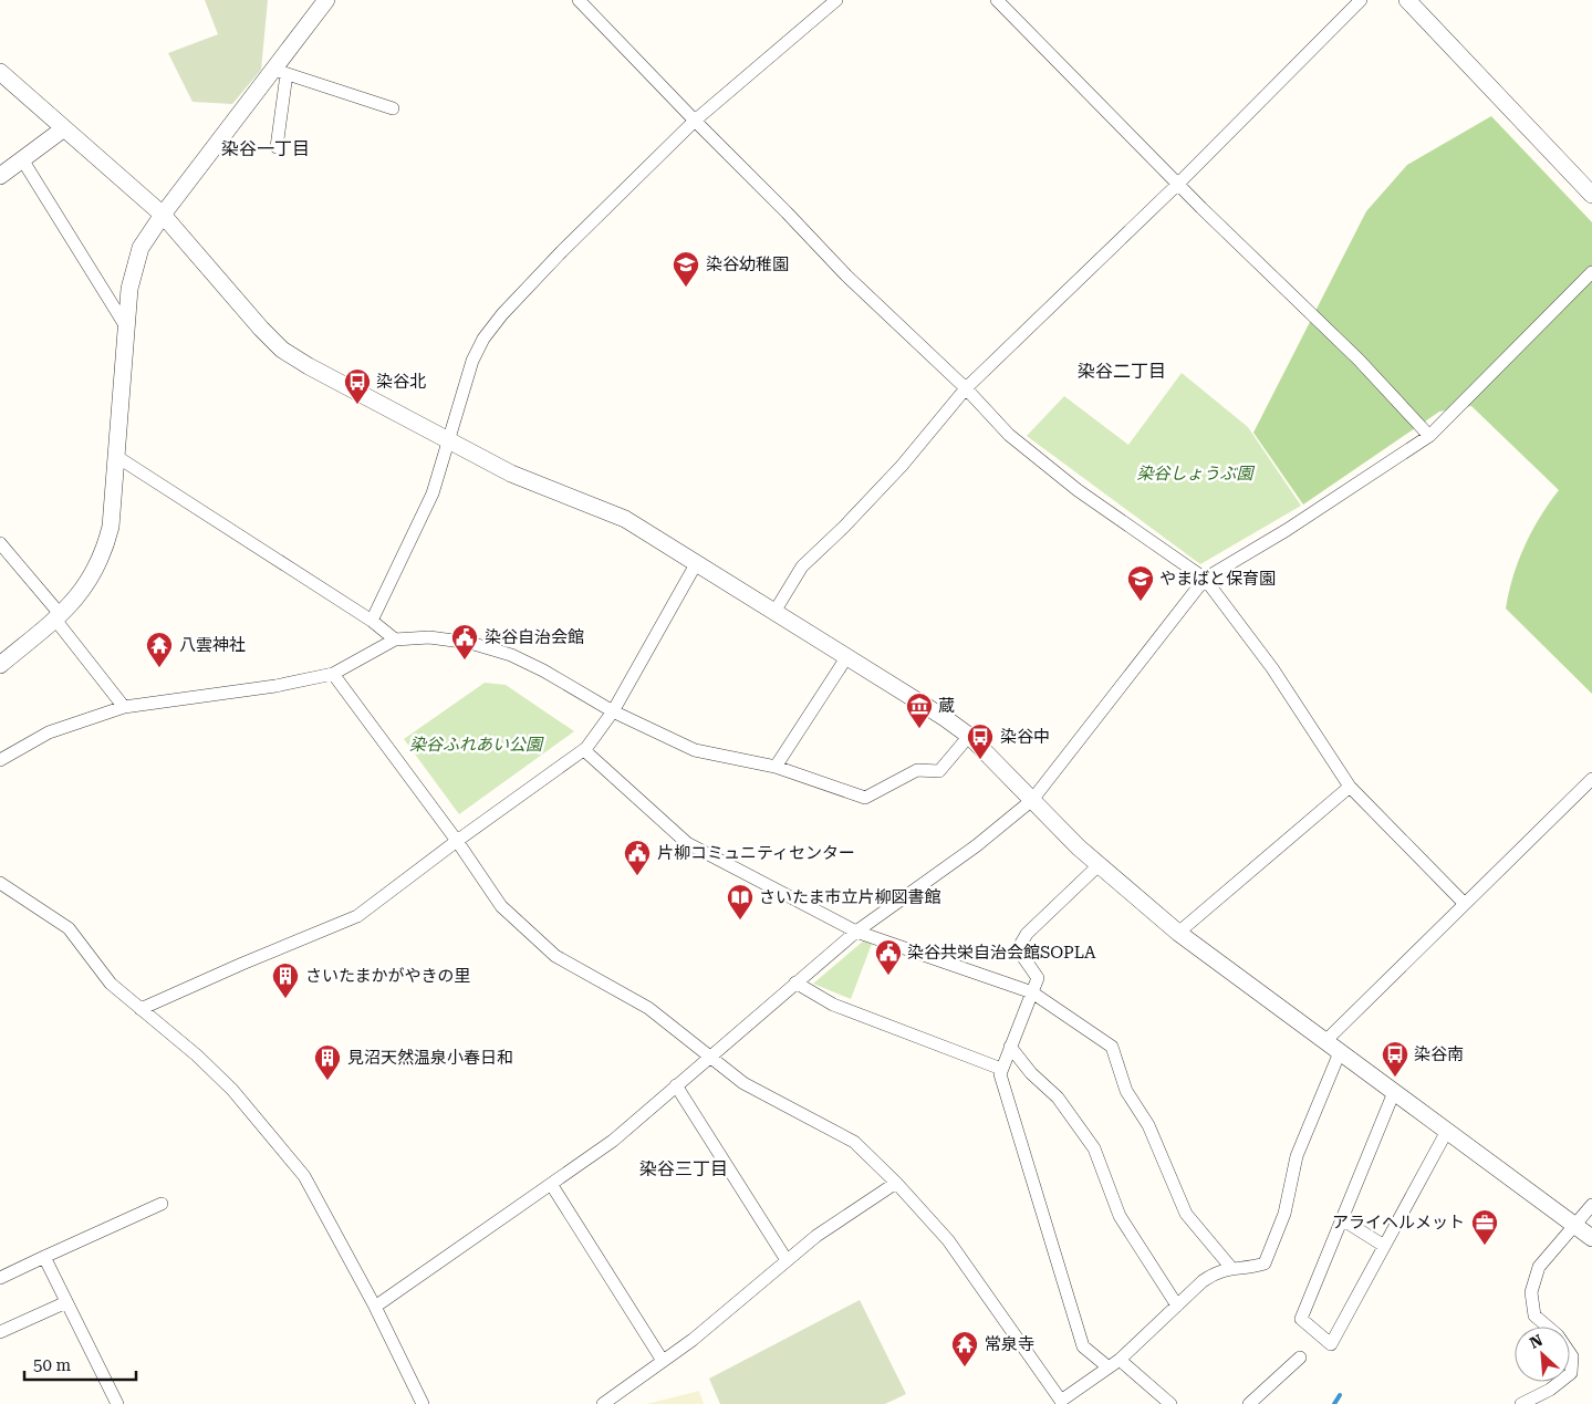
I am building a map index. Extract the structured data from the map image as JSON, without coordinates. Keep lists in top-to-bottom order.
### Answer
{
  "districts": ["染谷一丁目", "染谷二丁目", "染谷三丁目"],
  "parks": ["染谷しょうぶ園", "染谷ふれあい公園"],
  "places": {
    "school or university": ["染谷幼稚園", "やまばと保育園"],
    "bus stop": ["染谷北", "染谷中", "染谷南"],
    "public building": ["染谷自治会館", "片柳コミュニティセンター", "染谷共栄自治会館SOPLA"],
    "temple": ["八雲神社", "常泉寺"],
    "museum": ["蔵"],
    "library": ["さいたま市立片柳図書館"],
    "building": ["さいたまかがやきの里", "見沼天然温泉小春日和"],
    "office": ["アライヘルメット"]
  },
  "scale_bar": "50 m",
  "north": "top left"
}
